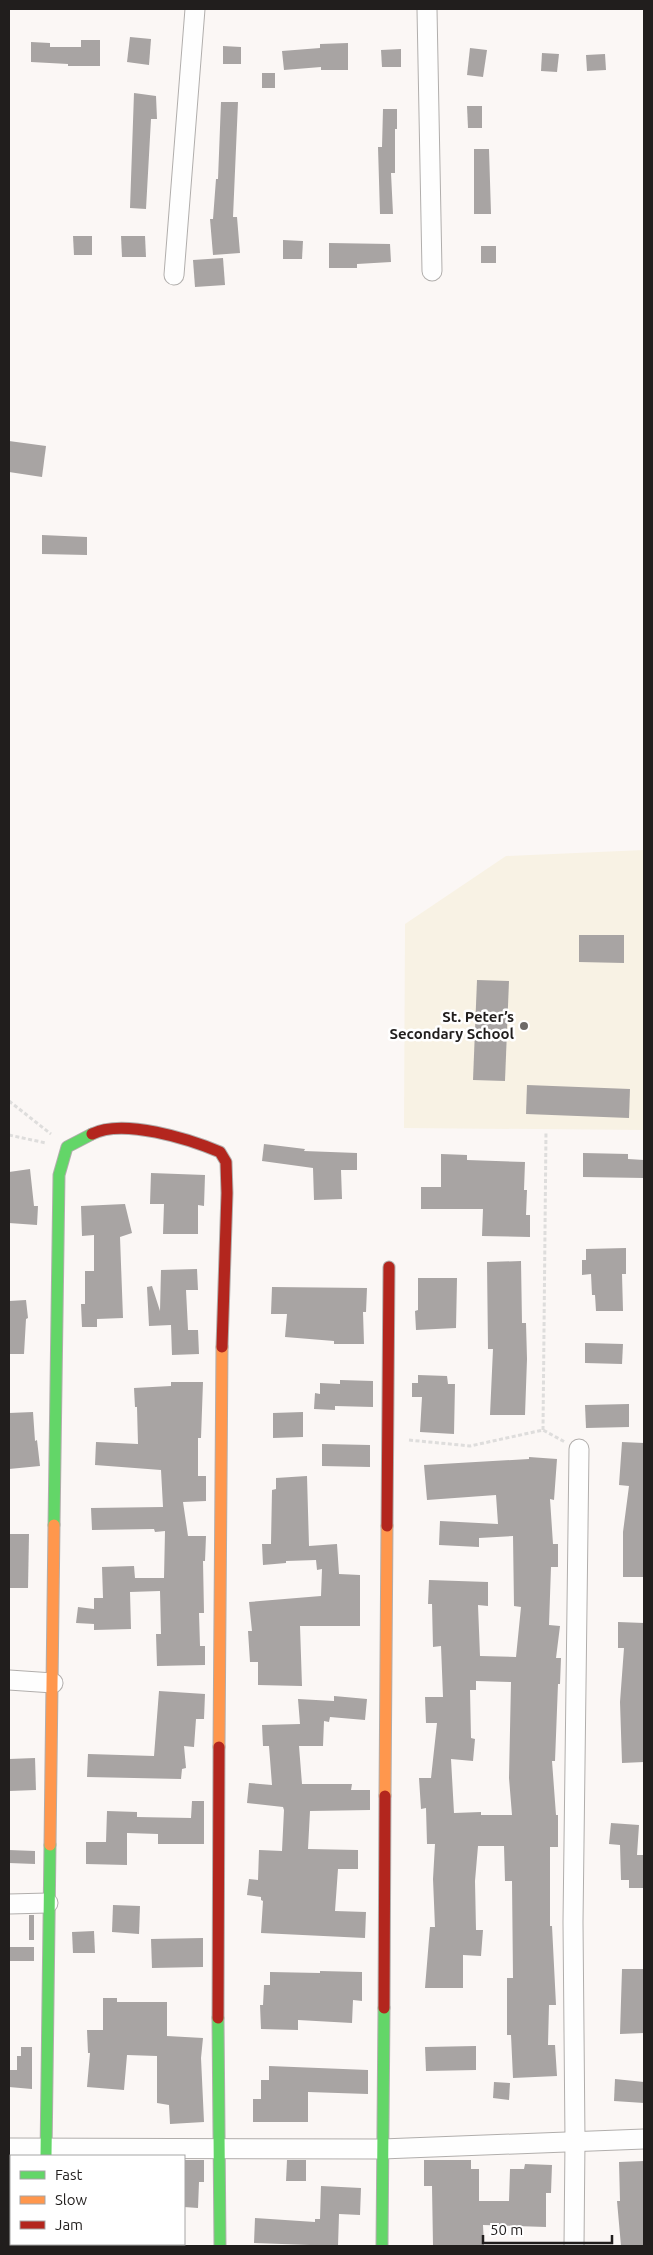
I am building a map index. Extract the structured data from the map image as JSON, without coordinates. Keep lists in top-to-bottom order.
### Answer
{
  "places": ["St. Peter’s Secondary School"],
  "legend": ["Fast", "Slow", "Jam"],
  "scale_bar": "50 m"
}
